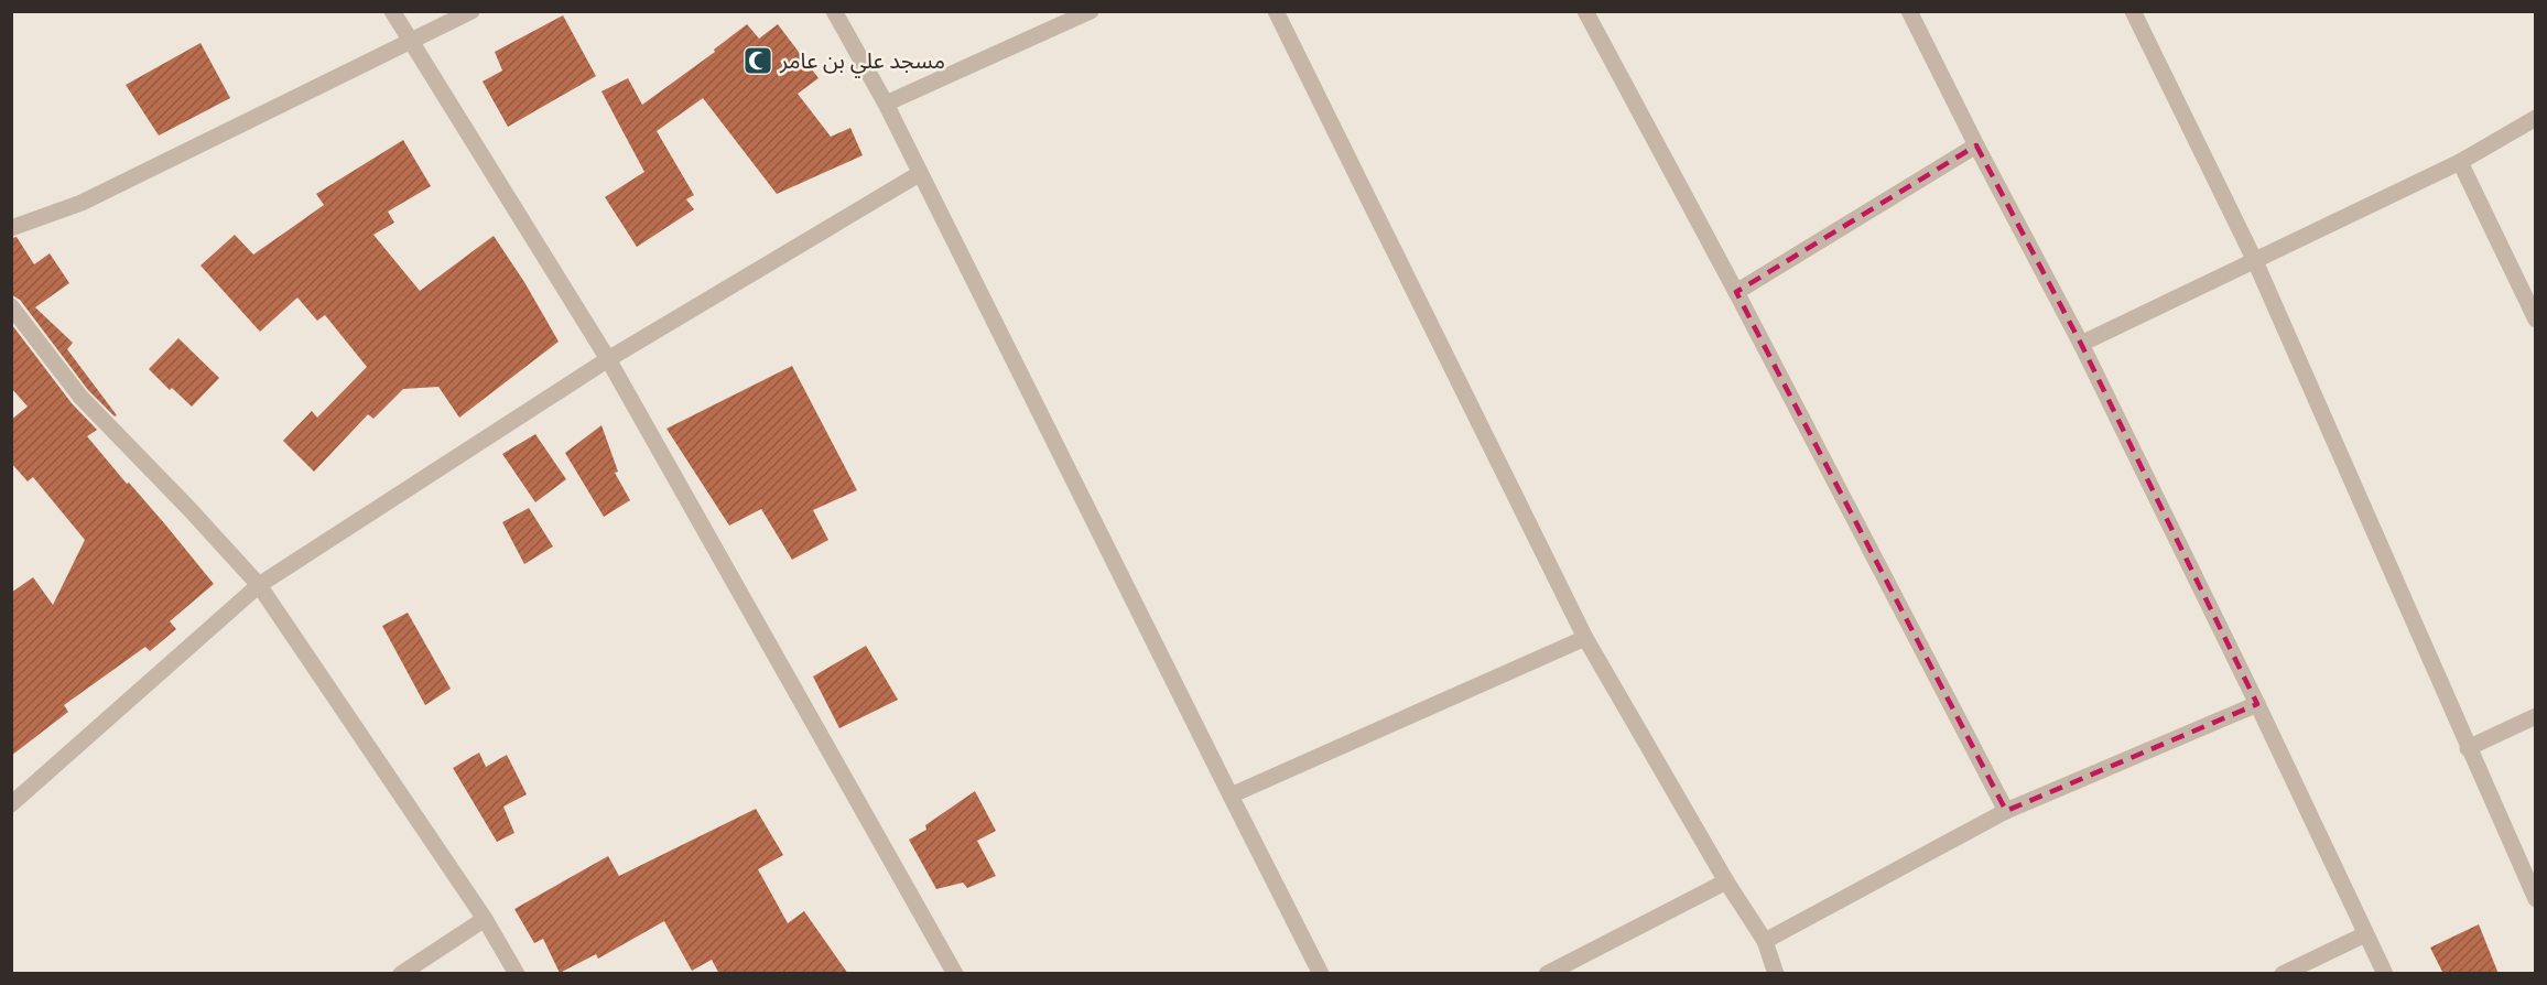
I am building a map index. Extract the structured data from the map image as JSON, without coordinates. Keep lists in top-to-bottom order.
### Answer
{
  "places": {
    "mosque": ["مسجد علي بن عامر"]
  }
}
